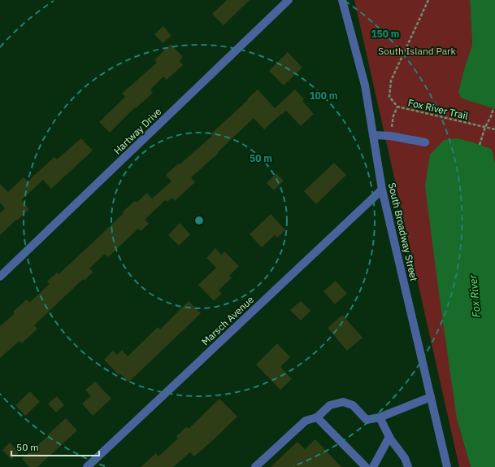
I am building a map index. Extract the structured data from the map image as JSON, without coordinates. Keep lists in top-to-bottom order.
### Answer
{
  "streets": {
    "street": ["Hartway Drive", "South Broadway Street", "Marsch Avenue"],
    "path": ["Fox River Trail"]
  },
  "crossings": [
    ["South Broadway Street", "Marsch Avenue"]
  ],
  "water": ["Fox River"],
  "parks": ["South Island Park"],
  "scale_bar": "50 m",
  "rings": ["150 m", "100 m", "50 m"]
}
